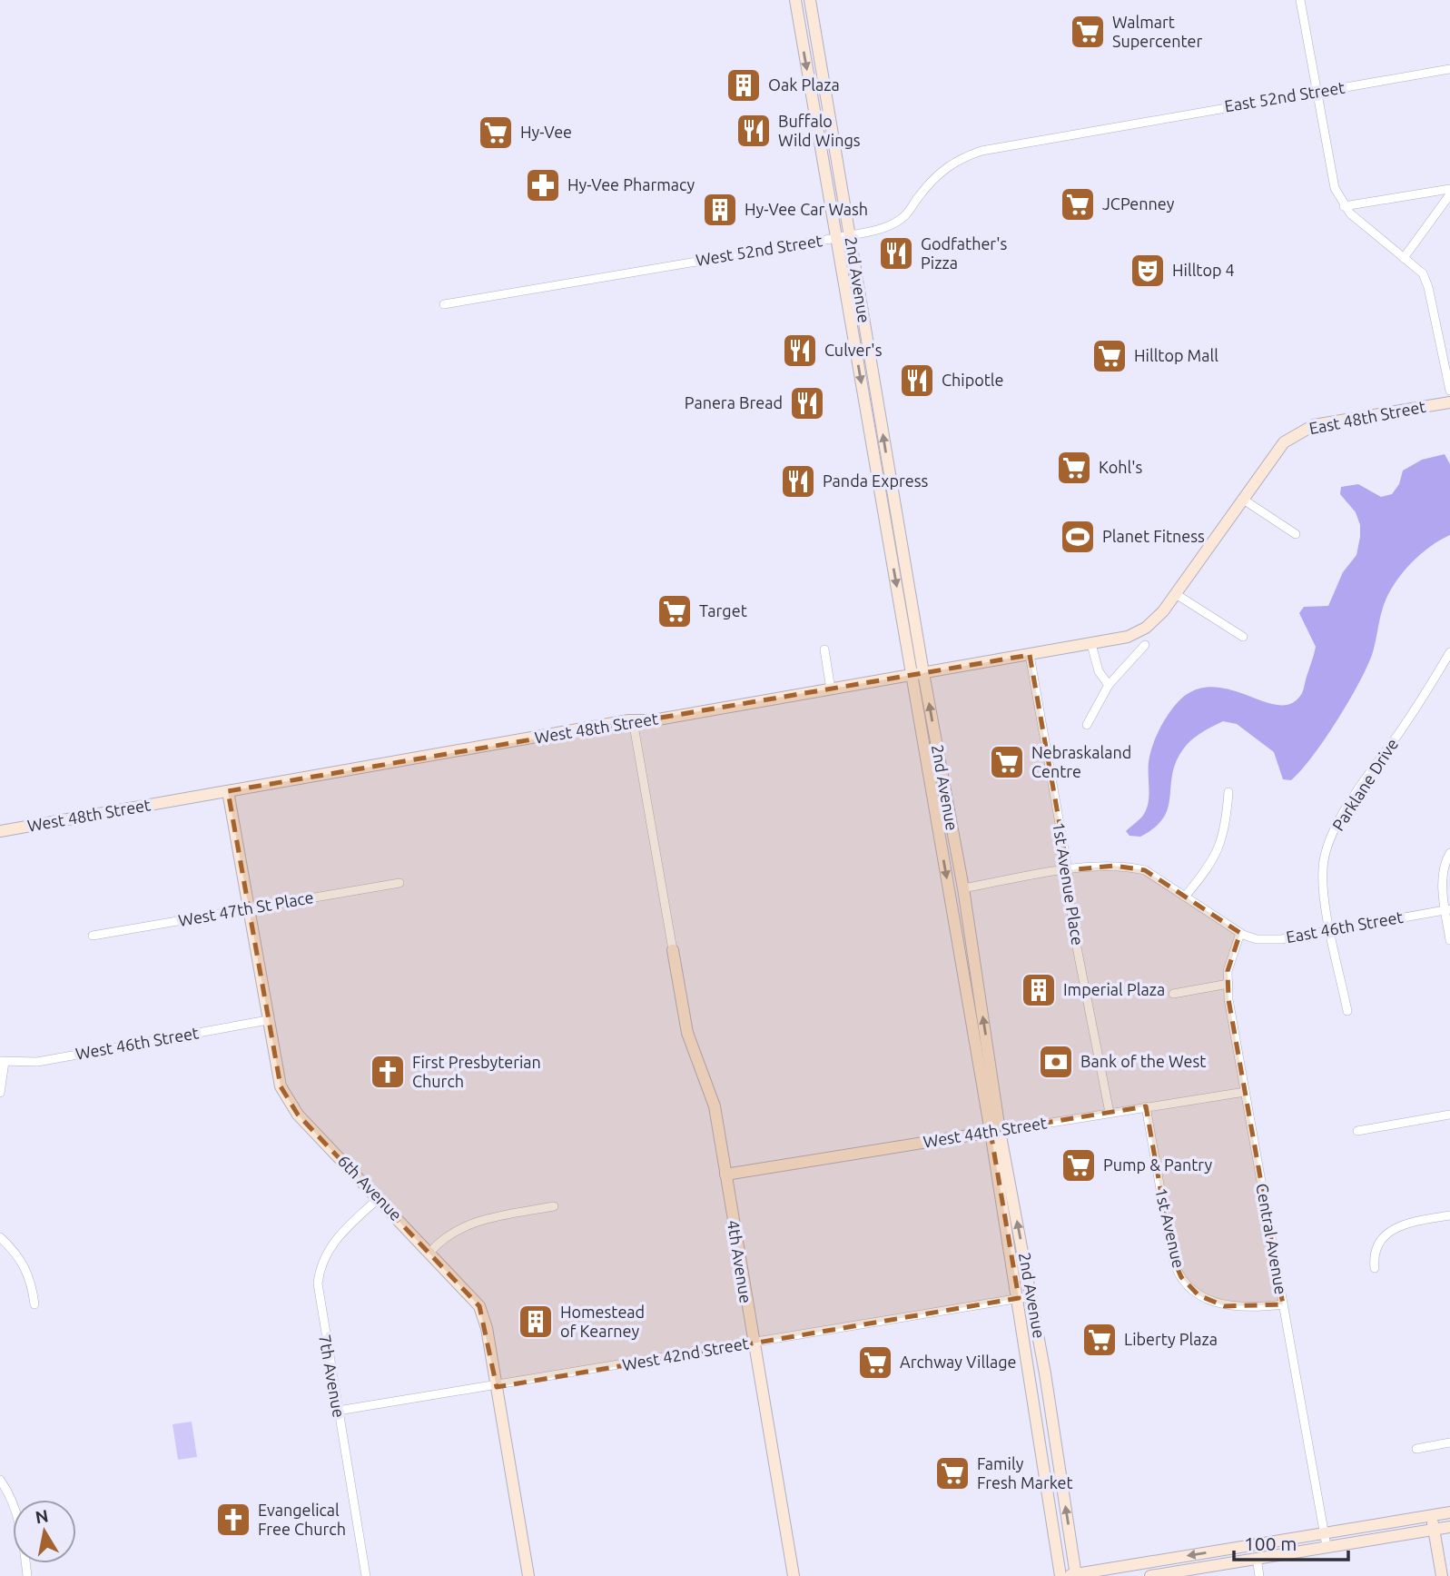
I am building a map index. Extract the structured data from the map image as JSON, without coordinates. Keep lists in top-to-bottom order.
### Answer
{
  "streets": {
    "main road": [
      "2nd Avenue",
      "East 48th Street",
      "West 48th Street",
      "West 44th Street",
      "6th Avenue",
      "4th Avenue"
    ],
    "street": [
      "East 52nd Street",
      "West 52nd Street",
      "Parklane Drive",
      "1st Avenue Place",
      "West 47th St Place",
      "East 46th Street",
      "West 46th Street",
      "1st Avenue",
      "Central Avenue",
      "West 42nd Street",
      "7th Avenue"
    ]
  },
  "crossings": [
    ["East 52nd Street", "West 52nd Street"],
    ["West 52nd Street", "2nd Avenue"],
    ["2nd Avenue", "West 48th Street"],
    ["2nd Avenue", "West 44th Street"],
    ["2nd Avenue", "West 42nd Street"],
    ["East 48th Street", "West 48th Street"],
    ["West 48th Street", "1st Avenue Place"],
    ["West 48th Street", "6th Avenue"],
    ["Parklane Drive", "East 46th Street"],
    ["1st Avenue Place", "West 44th Street"],
    ["West 47th St Place", "6th Avenue"],
    ["East 46th Street", "Central Avenue"],
    ["West 46th Street", "6th Avenue"],
    ["West 44th Street", "1st Avenue"],
    ["West 44th Street", "Central Avenue"],
    ["West 44th Street", "4th Avenue"],
    ["6th Avenue", "West 42nd Street"],
    ["6th Avenue", "7th Avenue"],
    ["1st Avenue", "Central Avenue"],
    ["4th Avenue", "West 42nd Street"],
    ["West 42nd Street", "7th Avenue"]
  ],
  "places": {
    "supermarket": [
      "Walmart Supercenter",
      "Hy-Vee",
      "JCPenney",
      "Hilltop Mall",
      "Kohl's",
      "Target",
      "Nebraskaland Centre",
      "Pump & Pantry",
      "Liberty Plaza",
      "Archway Village",
      "Family Fresh Market"
    ],
    "building": [
      "Oak Plaza",
      "Hy-Vee Car Wash",
      "Imperial Plaza",
      "Homestead of Kearney"
    ],
    "restaurant": [
      "Buffalo Wild Wings",
      "Godfather's Pizza",
      "Culver's",
      "Chipotle",
      "Panera Bread",
      "Panda Express"
    ],
    "pharmacy": ["Hy-Vee Pharmacy"],
    "theatre": ["Hilltop 4"],
    "sports": ["Planet Fitness"],
    "bank": ["Bank of the West"],
    "church": ["First Presbyterian Church", "Evangelical Free Church"]
  },
  "scale_bar": "100 m",
  "north": "top"
}
